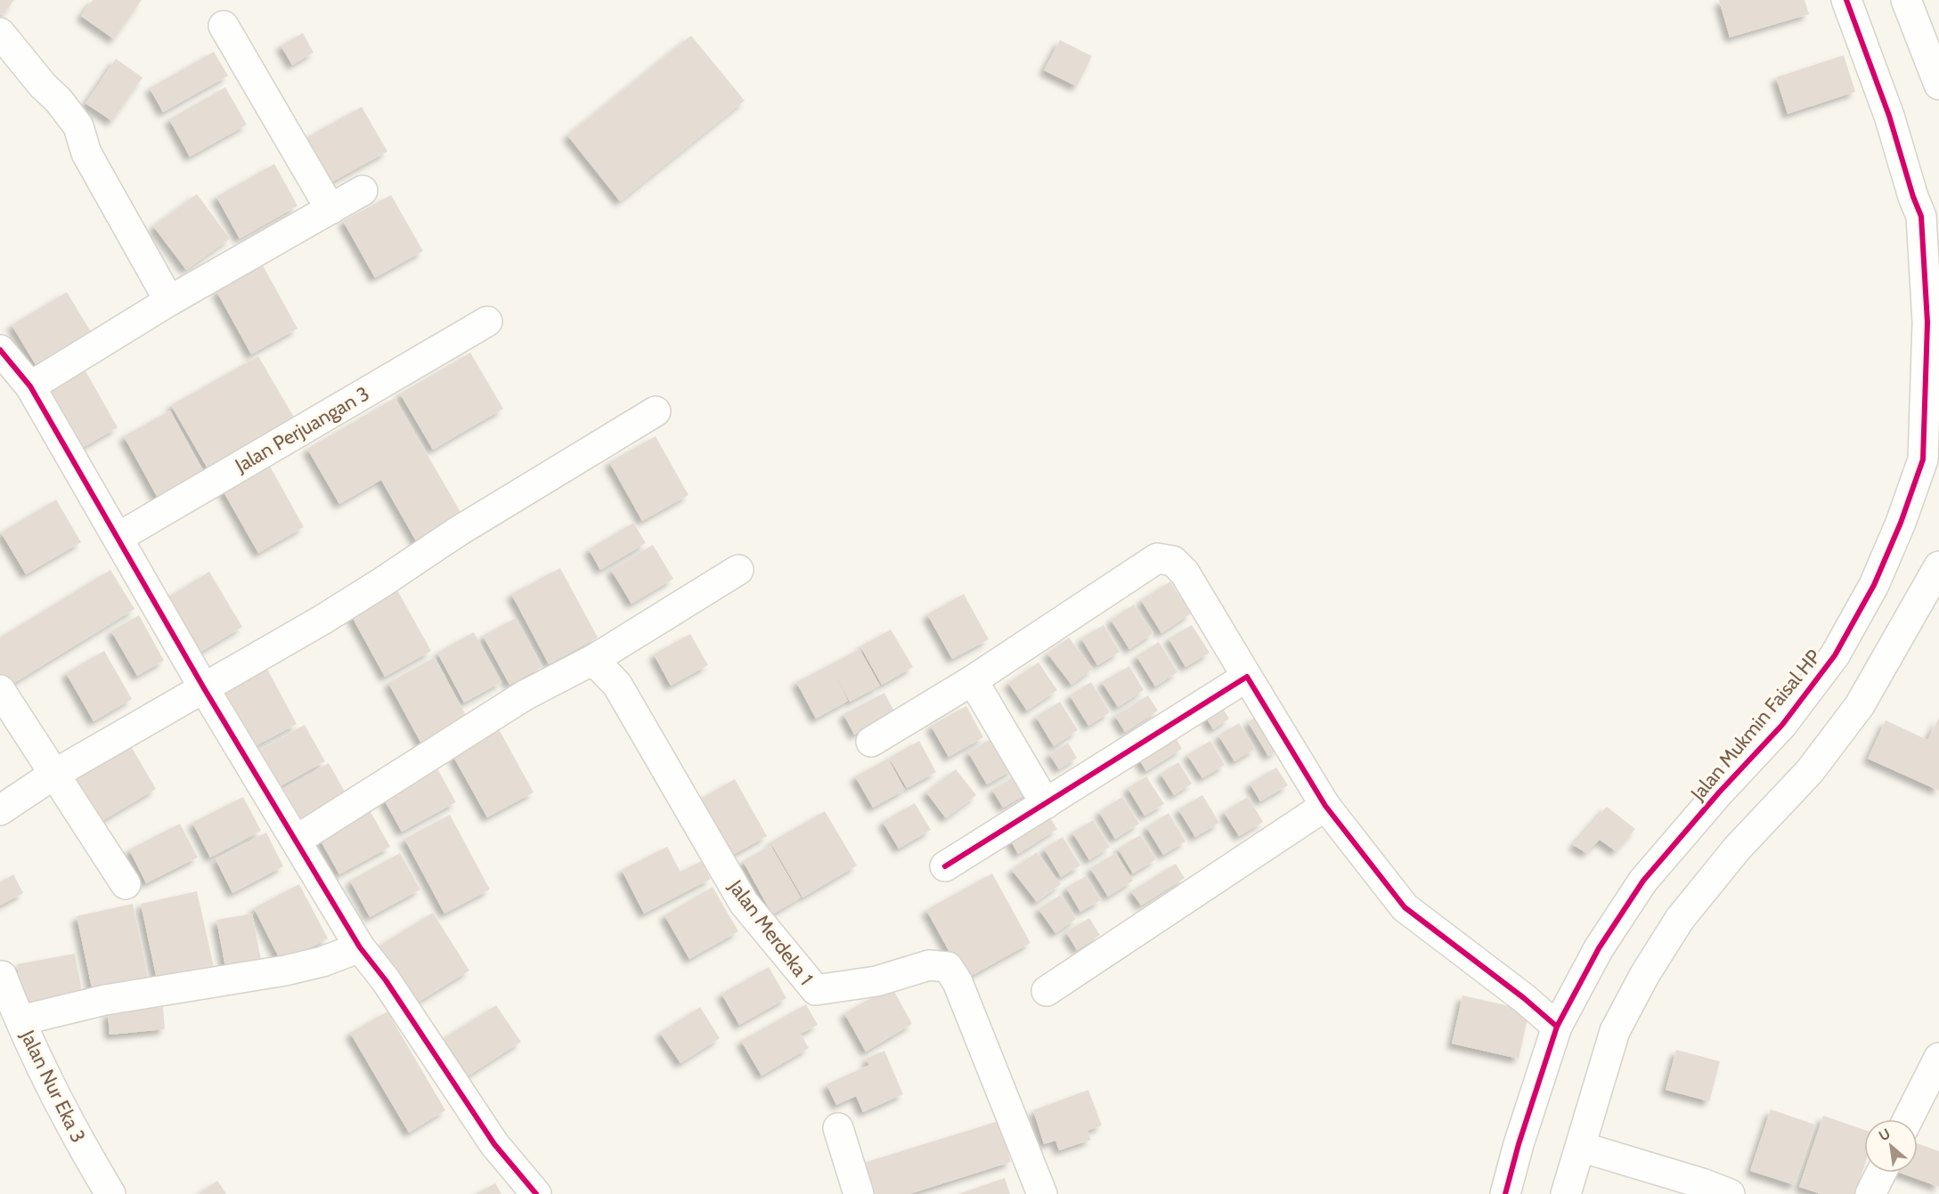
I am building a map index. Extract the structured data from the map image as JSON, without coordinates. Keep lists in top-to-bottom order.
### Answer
{
  "streets": {
    "street": [
      "Jalan Perjuangan 3",
      "Jalan Mukmin Faisal HP",
      "Jalan Merdeka 1",
      "Jalan Nur Eka 3"
    ]
  },
  "north": "top left"
}
